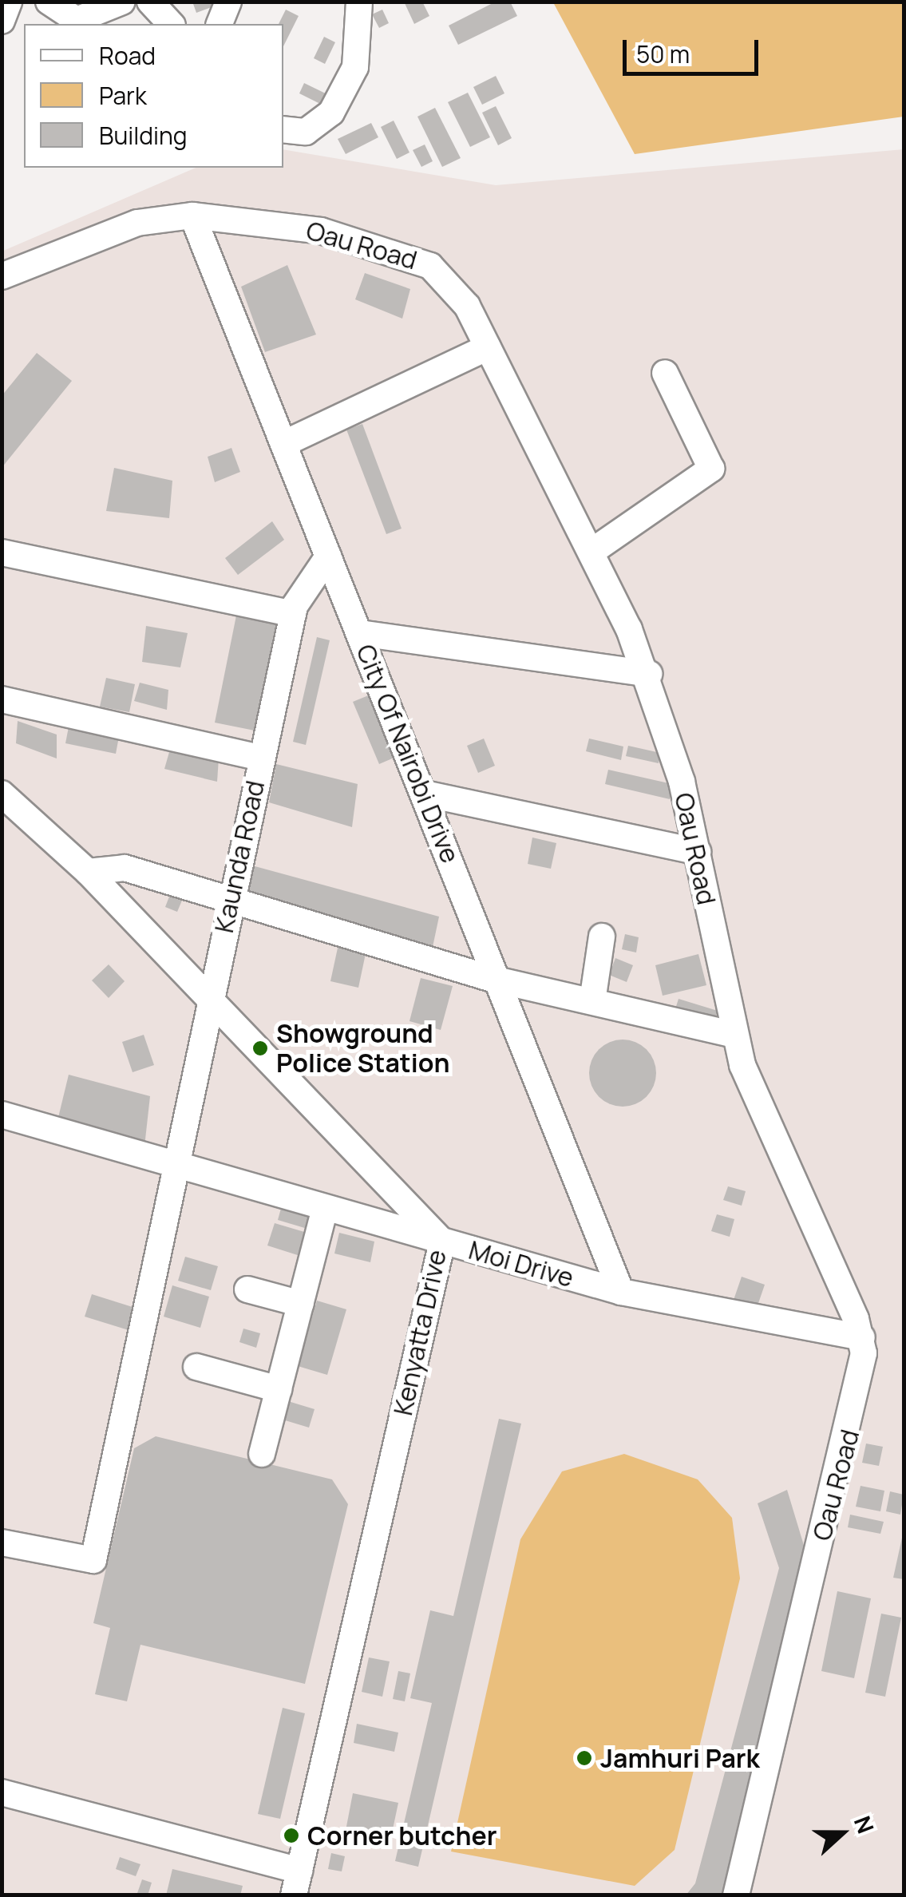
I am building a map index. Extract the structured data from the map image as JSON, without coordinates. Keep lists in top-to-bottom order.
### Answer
{
  "streets": {
    "street": [
      "Oau Road",
      "City Of Nairobi Drive",
      "Kaunda Road",
      "Moi Drive",
      "Kenyatta Drive"
    ]
  },
  "crossings": [
    ["Oau Road", "City Of Nairobi Drive"],
    ["Oau Road", "Moi Drive"],
    ["City Of Nairobi Drive", "Kaunda Road"],
    ["City Of Nairobi Drive", "Moi Drive"],
    ["Kaunda Road", "Moi Drive"],
    ["Kaunda Road", "Kenyatta Drive"],
    ["Moi Drive", "Kenyatta Drive"]
  ],
  "places": ["Showground Police Station", "Jamhuri Park", "Corner butcher"],
  "legend": ["Road", "Park", "Building"],
  "scale_bar": "50 m",
  "north": "right"
}
